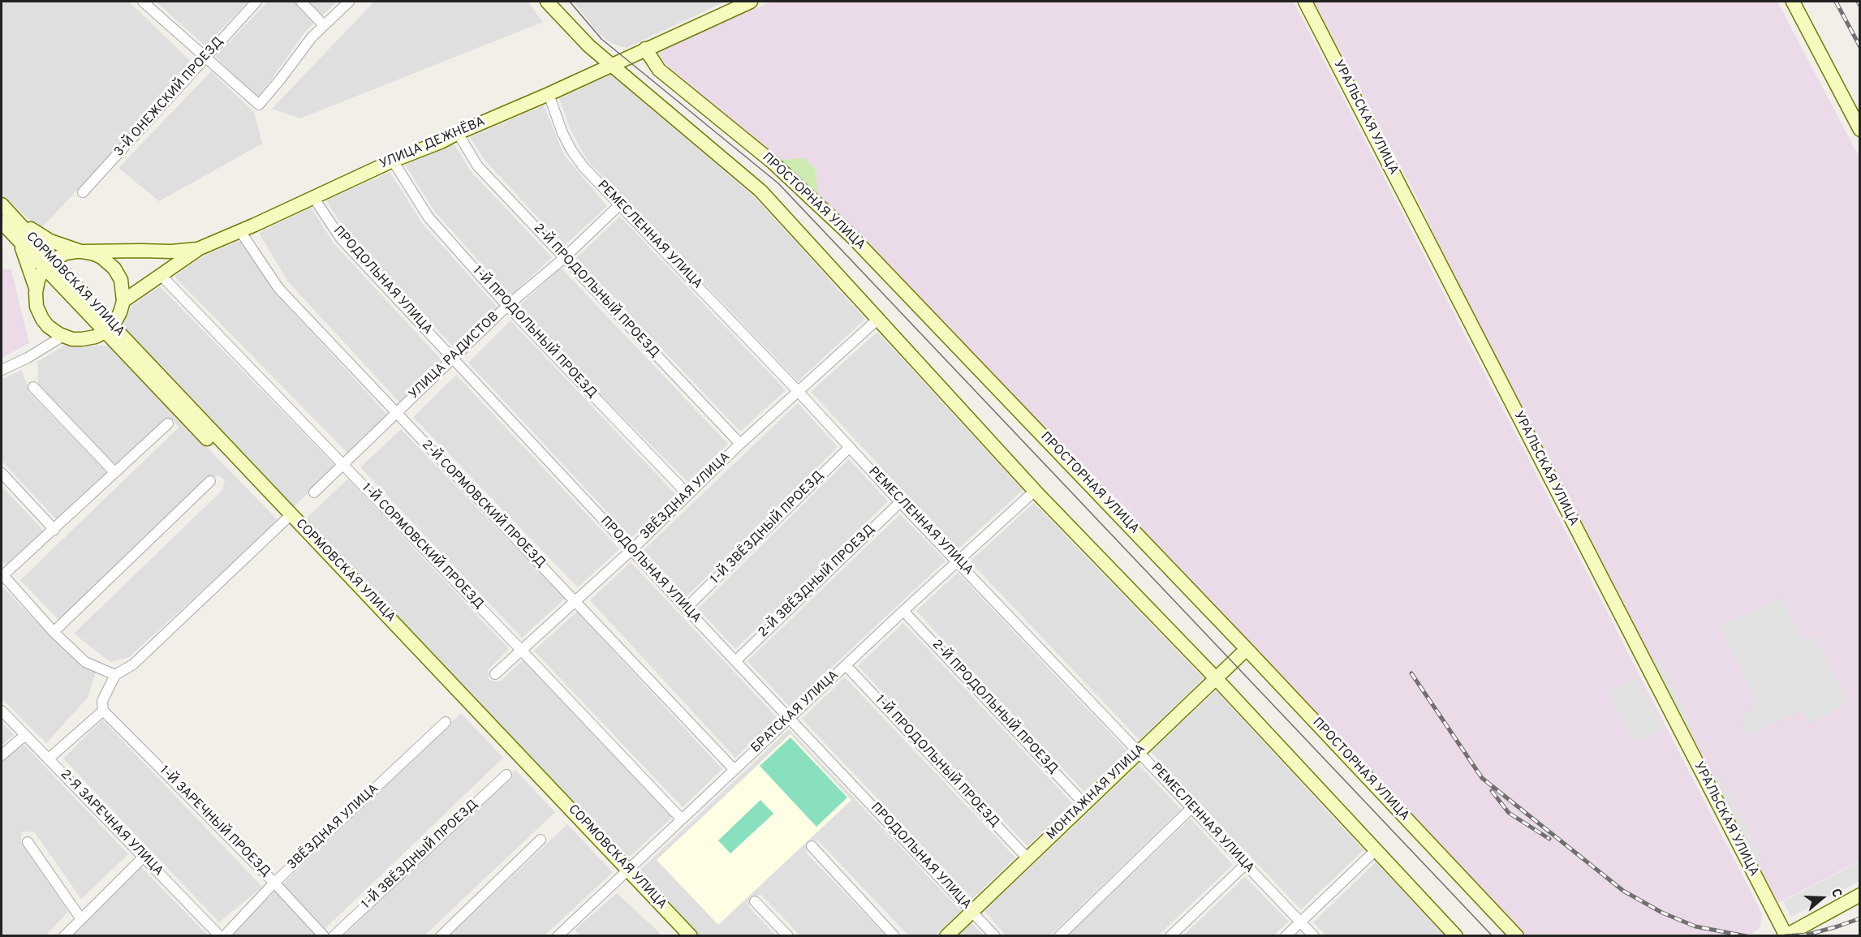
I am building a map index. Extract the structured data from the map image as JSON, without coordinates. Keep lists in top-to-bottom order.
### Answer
{
  "streets": {
    "street": [
      "3-Й ОНЕЖСКИЙ ПРОЕЗД",
      "УРАЛЬСКАЯ УЛИЦА",
      "УЛИЦА ДЕЖНЁВА",
      "ПРОСТОРНАЯ УЛИЦА",
      "РЕМЕСЛЕННАЯ УЛИЦА",
      "ПРОДОЛЬНАЯ УЛИЦА",
      "СОРМОВСКАЯ УЛИЦА",
      "2-Й ПРОДОЛЬНЫЙ ПРОЕЗД",
      "1-Й ПРОДОЛЬНЫЙ ПРОЕЗД",
      "УЛИЦА РАДИСТОВ",
      "ЗВЁЗДНАЯ УЛИЦА",
      "2-Й СОРМОВСКИЙ ПРОЕЗД",
      "1-Й ЗВЁЗДНЫЙ ПРОЕЗД",
      "1-Й СОРМОВСКИЙ ПРОЕЗД",
      "2-Й ЗВЁЗДНЫЙ ПРОЕЗД",
      "БРАТСКАЯ УЛИЦА",
      "МОНТАЖНАЯ УЛИЦА",
      "1-Й ЗАРЕЧНЫЙ ПРОЕЗД",
      "2-Я ЗАРЕЧНАЯ УЛИЦА"
    ]
  },
  "crossings": [
    ["УЛИЦА ДЕЖНЁВА", "ПРОСТОРНАЯ УЛИЦА"],
    ["УЛИЦА ДЕЖНЁВА", "РЕМЕСЛЕННАЯ УЛИЦА"],
    ["УЛИЦА ДЕЖНЁВА", "ПРОДОЛЬНАЯ УЛИЦА"],
    ["УЛИЦА ДЕЖНЁВА", "2-Й ПРОДОЛЬНЫЙ ПРОЕЗД"],
    ["УЛИЦА ДЕЖНЁВА", "1-Й ПРОДОЛЬНЫЙ ПРОЕЗД"],
    ["УЛИЦА ДЕЖНЁВА", "2-Й СОРМОВСКИЙ ПРОЕЗД"],
    ["УЛИЦА ДЕЖНЁВА", "1-Й СОРМОВСКИЙ ПРОЕЗД"],
    ["ПРОСТОРНАЯ УЛИЦА", "ЗВЁЗДНАЯ УЛИЦА"],
    ["ПРОСТОРНАЯ УЛИЦА", "БРАТСКАЯ УЛИЦА"],
    ["ПРОСТОРНАЯ УЛИЦА", "МОНТАЖНАЯ УЛИЦА"],
    ["РЕМЕСЛЕННАЯ УЛИЦА", "УЛИЦА РАДИСТОВ"],
    ["РЕМЕСЛЕННАЯ УЛИЦА", "ЗВЁЗДНАЯ УЛИЦА"],
    ["РЕМЕСЛЕННАЯ УЛИЦА", "1-Й ЗВЁЗДНЫЙ ПРОЕЗД"],
    ["РЕМЕСЛЕННАЯ УЛИЦА", "2-Й ЗВЁЗДНЫЙ ПРОЕЗД"],
    ["РЕМЕСЛЕННАЯ УЛИЦА", "БРАТСКАЯ УЛИЦА"],
    ["РЕМЕСЛЕННАЯ УЛИЦА", "МОНТАЖНАЯ УЛИЦА"],
    ["ПРОДОЛЬНАЯ УЛИЦА", "УЛИЦА РАДИСТОВ"],
    ["ПРОДОЛЬНАЯ УЛИЦА", "ЗВЁЗДНАЯ УЛИЦА"],
    ["ПРОДОЛЬНАЯ УЛИЦА", "1-Й ЗВЁЗДНЫЙ ПРОЕЗД"],
    ["ПРОДОЛЬНАЯ УЛИЦА", "2-Й ЗВЁЗДНЫЙ ПРОЕЗД"],
    ["ПРОДОЛЬНАЯ УЛИЦА", "БРАТСКАЯ УЛИЦА"],
    ["ПРОДОЛЬНАЯ УЛИЦА", "МОНТАЖНАЯ УЛИЦА"],
    ["СОРМОВСКАЯ УЛИЦА", "БРАТСКАЯ УЛИЦА"],
    ["2-Й ПРОДОЛЬНЫЙ ПРОЕЗД", "УЛИЦА РАДИСТОВ"],
    ["2-Й ПРОДОЛЬНЫЙ ПРОЕЗД", "ЗВЁЗДНАЯ УЛИЦА"],
    ["2-Й ПРОДОЛЬНЫЙ ПРОЕЗД", "БРАТСКАЯ УЛИЦА"],
    ["2-Й ПРОДОЛЬНЫЙ ПРОЕЗД", "МОНТАЖНАЯ УЛИЦА"],
    ["1-Й ПРОДОЛЬНЫЙ ПРОЕЗД", "УЛИЦА РАДИСТОВ"],
    ["1-Й ПРОДОЛЬНЫЙ ПРОЕЗД", "ЗВЁЗДНАЯ УЛИЦА"],
    ["1-Й ПРОДОЛЬНЫЙ ПРОЕЗД", "БРАТСКАЯ УЛИЦА"],
    ["1-Й ПРОДОЛЬНЫЙ ПРОЕЗД", "МОНТАЖНАЯ УЛИЦА"],
    ["УЛИЦА РАДИСТОВ", "2-Й СОРМОВСКИЙ ПРОЕЗД"],
    ["УЛИЦА РАДИСТОВ", "1-Й СОРМОВСКИЙ ПРОЕЗД"],
    ["ЗВЁЗДНАЯ УЛИЦА", "2-Й СОРМОВСКИЙ ПРОЕЗД"],
    ["ЗВЁЗДНАЯ УЛИЦА", "1-Й СОРМОВСКИЙ ПРОЕЗД"],
    ["ЗВЁЗДНАЯ УЛИЦА", "1-Й ЗАРЕЧНЫЙ ПРОЕЗД"],
    ["2-Й СОРМОВСКИЙ ПРОЕЗД", "БРАТСКАЯ УЛИЦА"],
    ["1-Й СОРМОВСКИЙ ПРОЕЗД", "БРАТСКАЯ УЛИЦА"]
  ],
  "north": "right"
}
